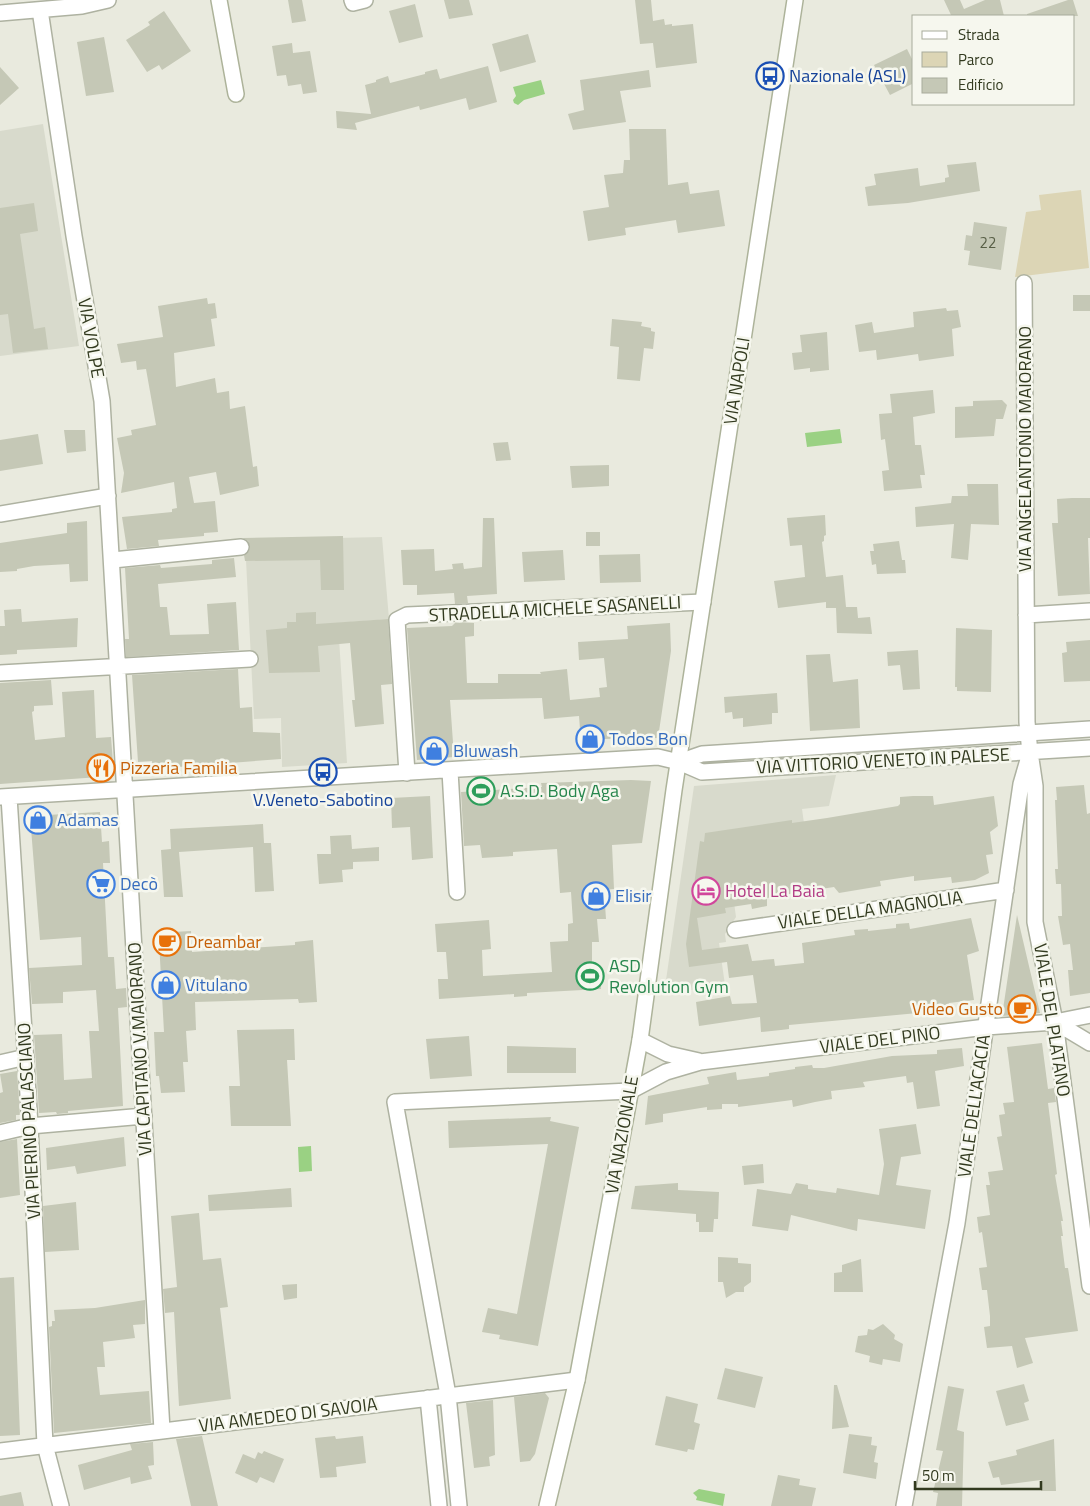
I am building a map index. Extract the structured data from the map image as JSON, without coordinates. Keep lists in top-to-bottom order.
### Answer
{
  "streets": {
    "street": [
      "VIA VOLPE",
      "VIA NAPOLI",
      "VIA ANGELANTONIO MAIORANO",
      "STRADELLA MICHELE SASANELLI",
      "VIA VITTORIO VENETO IN PALESE",
      "VIALE DELLA MAGNOLIA",
      "VIALE DEL PLATANO",
      "VIALE DEL PINO",
      "VIA CAPITANO V.MAIORANO",
      "VIALE DELL'ACACIA",
      "VIA PIERINO PALASCIANO",
      "VIA NAZIONALE",
      "VIA AMEDEO DI SAVOIA"
    ]
  },
  "crossings": [
    ["VIA VOLPE", "VIA CAPITANO V.MAIORANO"],
    ["VIA NAPOLI", "STRADELLA MICHELE SASANELLI"],
    ["VIA NAPOLI", "VIA VITTORIO VENETO IN PALESE"],
    ["VIA NAPOLI", "VIA NAZIONALE"],
    ["VIA ANGELANTONIO MAIORANO", "VIALE DELL'ACACIA"],
    ["STRADELLA MICHELE SASANELLI", "VIA VITTORIO VENETO IN PALESE"],
    ["VIA VITTORIO VENETO IN PALESE", "VIALE DEL PLATANO"],
    ["VIA VITTORIO VENETO IN PALESE", "VIA CAPITANO V.MAIORANO"],
    ["VIA VITTORIO VENETO IN PALESE", "VIALE DELL'ACACIA"],
    ["VIA VITTORIO VENETO IN PALESE", "VIA PIERINO PALASCIANO"],
    ["VIA VITTORIO VENETO IN PALESE", "VIA NAZIONALE"],
    ["VIALE DELLA MAGNOLIA", "VIALE DELL'ACACIA"],
    ["VIALE DEL PLATANO", "VIALE DEL PINO"],
    ["VIALE DEL PLATANO", "VIALE DELL'ACACIA"],
    ["VIALE DEL PINO", "VIALE DELL'ACACIA"],
    ["VIALE DEL PINO", "VIA NAZIONALE"],
    ["VIA CAPITANO V.MAIORANO", "VIA AMEDEO DI SAVOIA"],
    ["VIA PIERINO PALASCIANO", "VIA AMEDEO DI SAVOIA"],
    ["VIA NAZIONALE", "VIA AMEDEO DI SAVOIA"]
  ],
  "places": {
    "bus stop": ["Nazionale (ASL)", "V.Veneto-Sabotino"],
    "shop": [
      "Todos Bon",
      "Bluwash",
      "Adamas",
      "Elisir",
      "Vitulano"
    ],
    "restaurant": ["Pizzeria Familia"],
    "sports": ["A.S.D. Body Aga", "ASD Revolution Gym"],
    "supermarket": ["Decò"],
    "hotel": ["Hotel La Baia"],
    "cafe": ["Dreambar", "Video Gusto"]
  },
  "house_numbers": ["22"],
  "legend": ["Strada", "Parco", "Edificio"],
  "scale_bar": "50 m"
}
